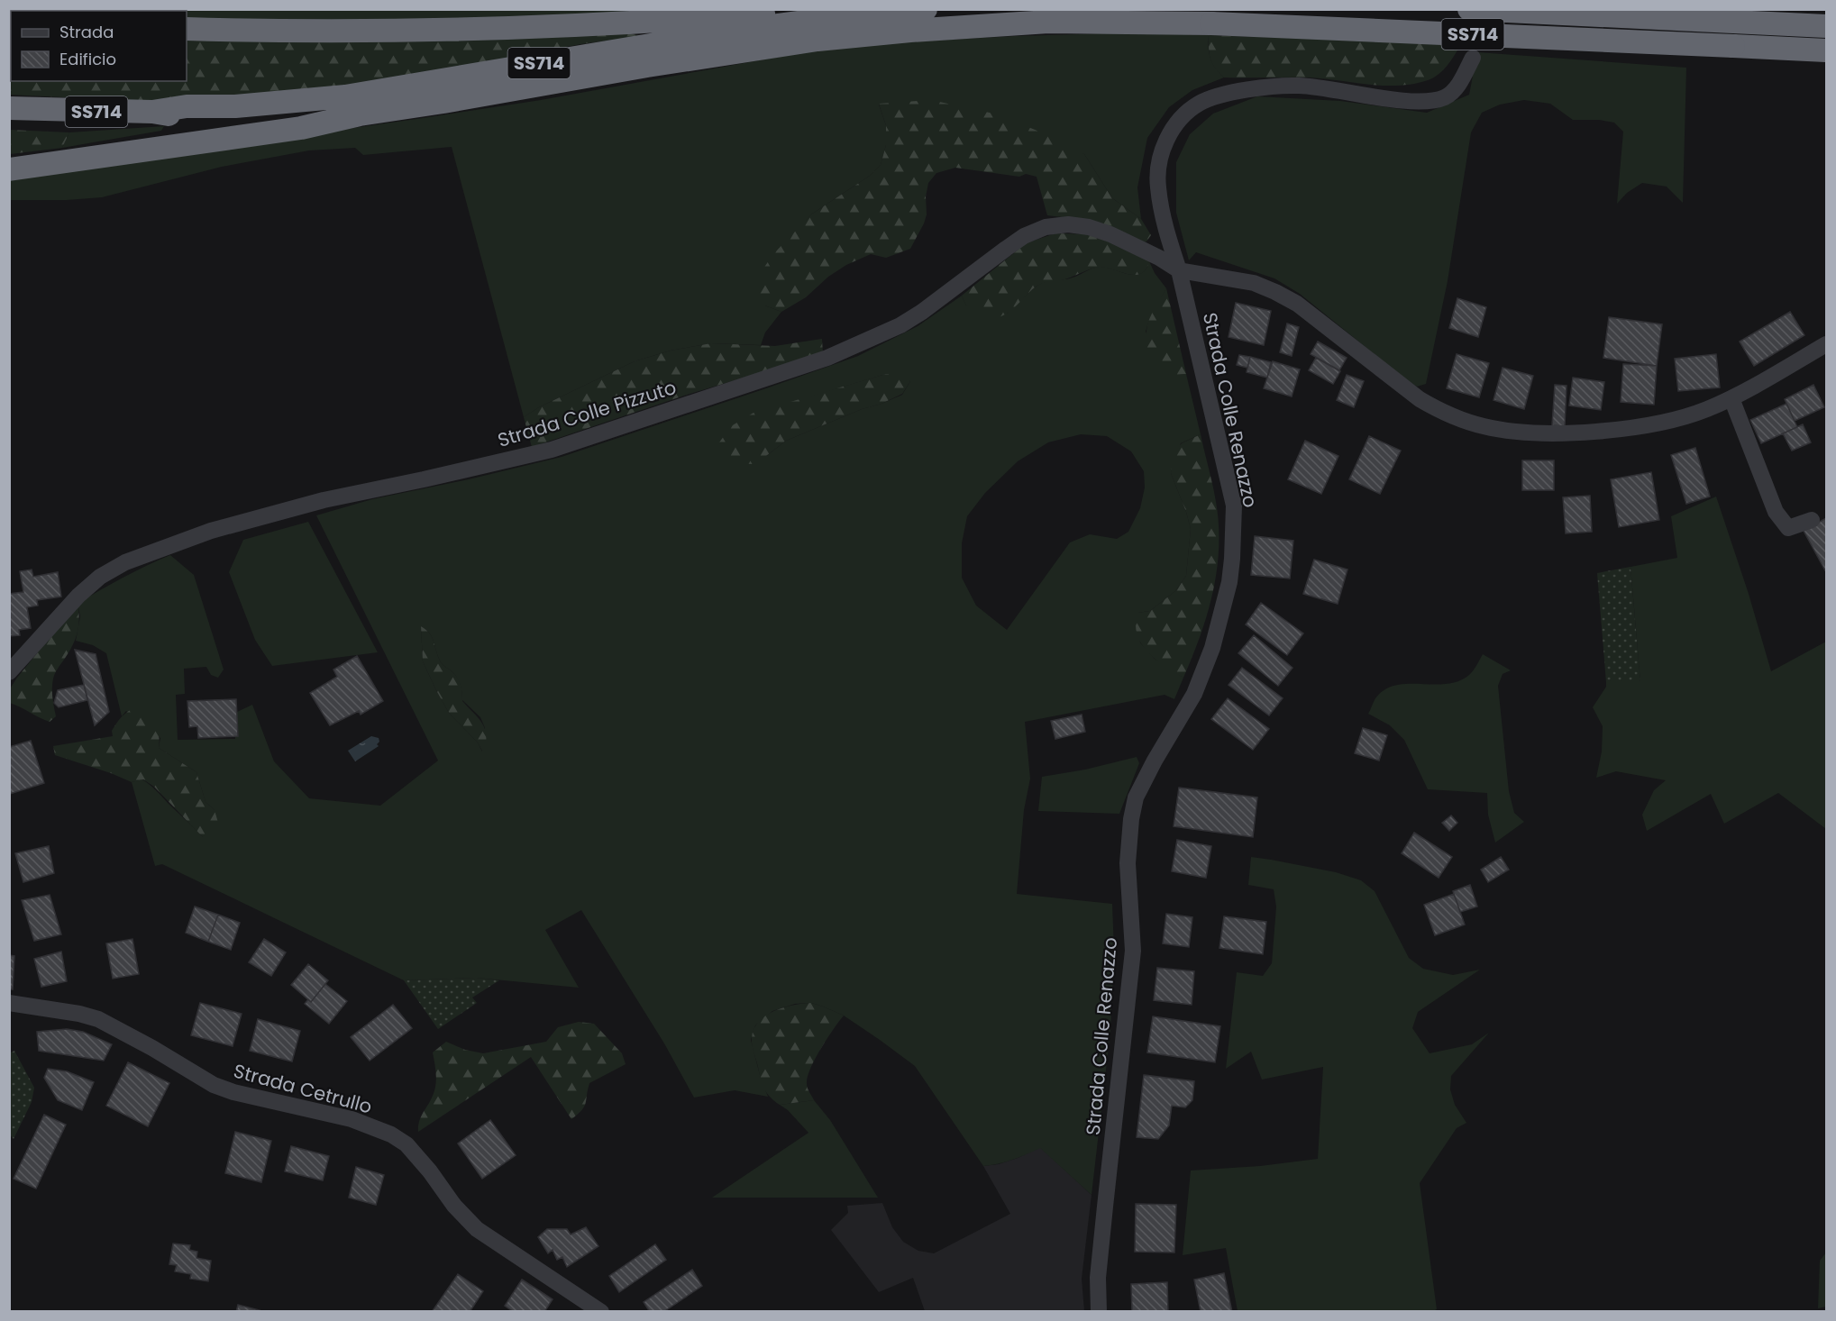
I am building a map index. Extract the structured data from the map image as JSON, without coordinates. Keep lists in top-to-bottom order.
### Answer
{
  "streets": {
    "highway": ["SS714"],
    "street": ["Strada Colle Renazzo", "Strada Colle Pizzuto", "Strada Cetrullo"]
  },
  "crossings": [
    ["Strada Colle Renazzo", "Strada Colle Pizzuto"]
  ],
  "legend": ["Strada", "Edificio"]
}
